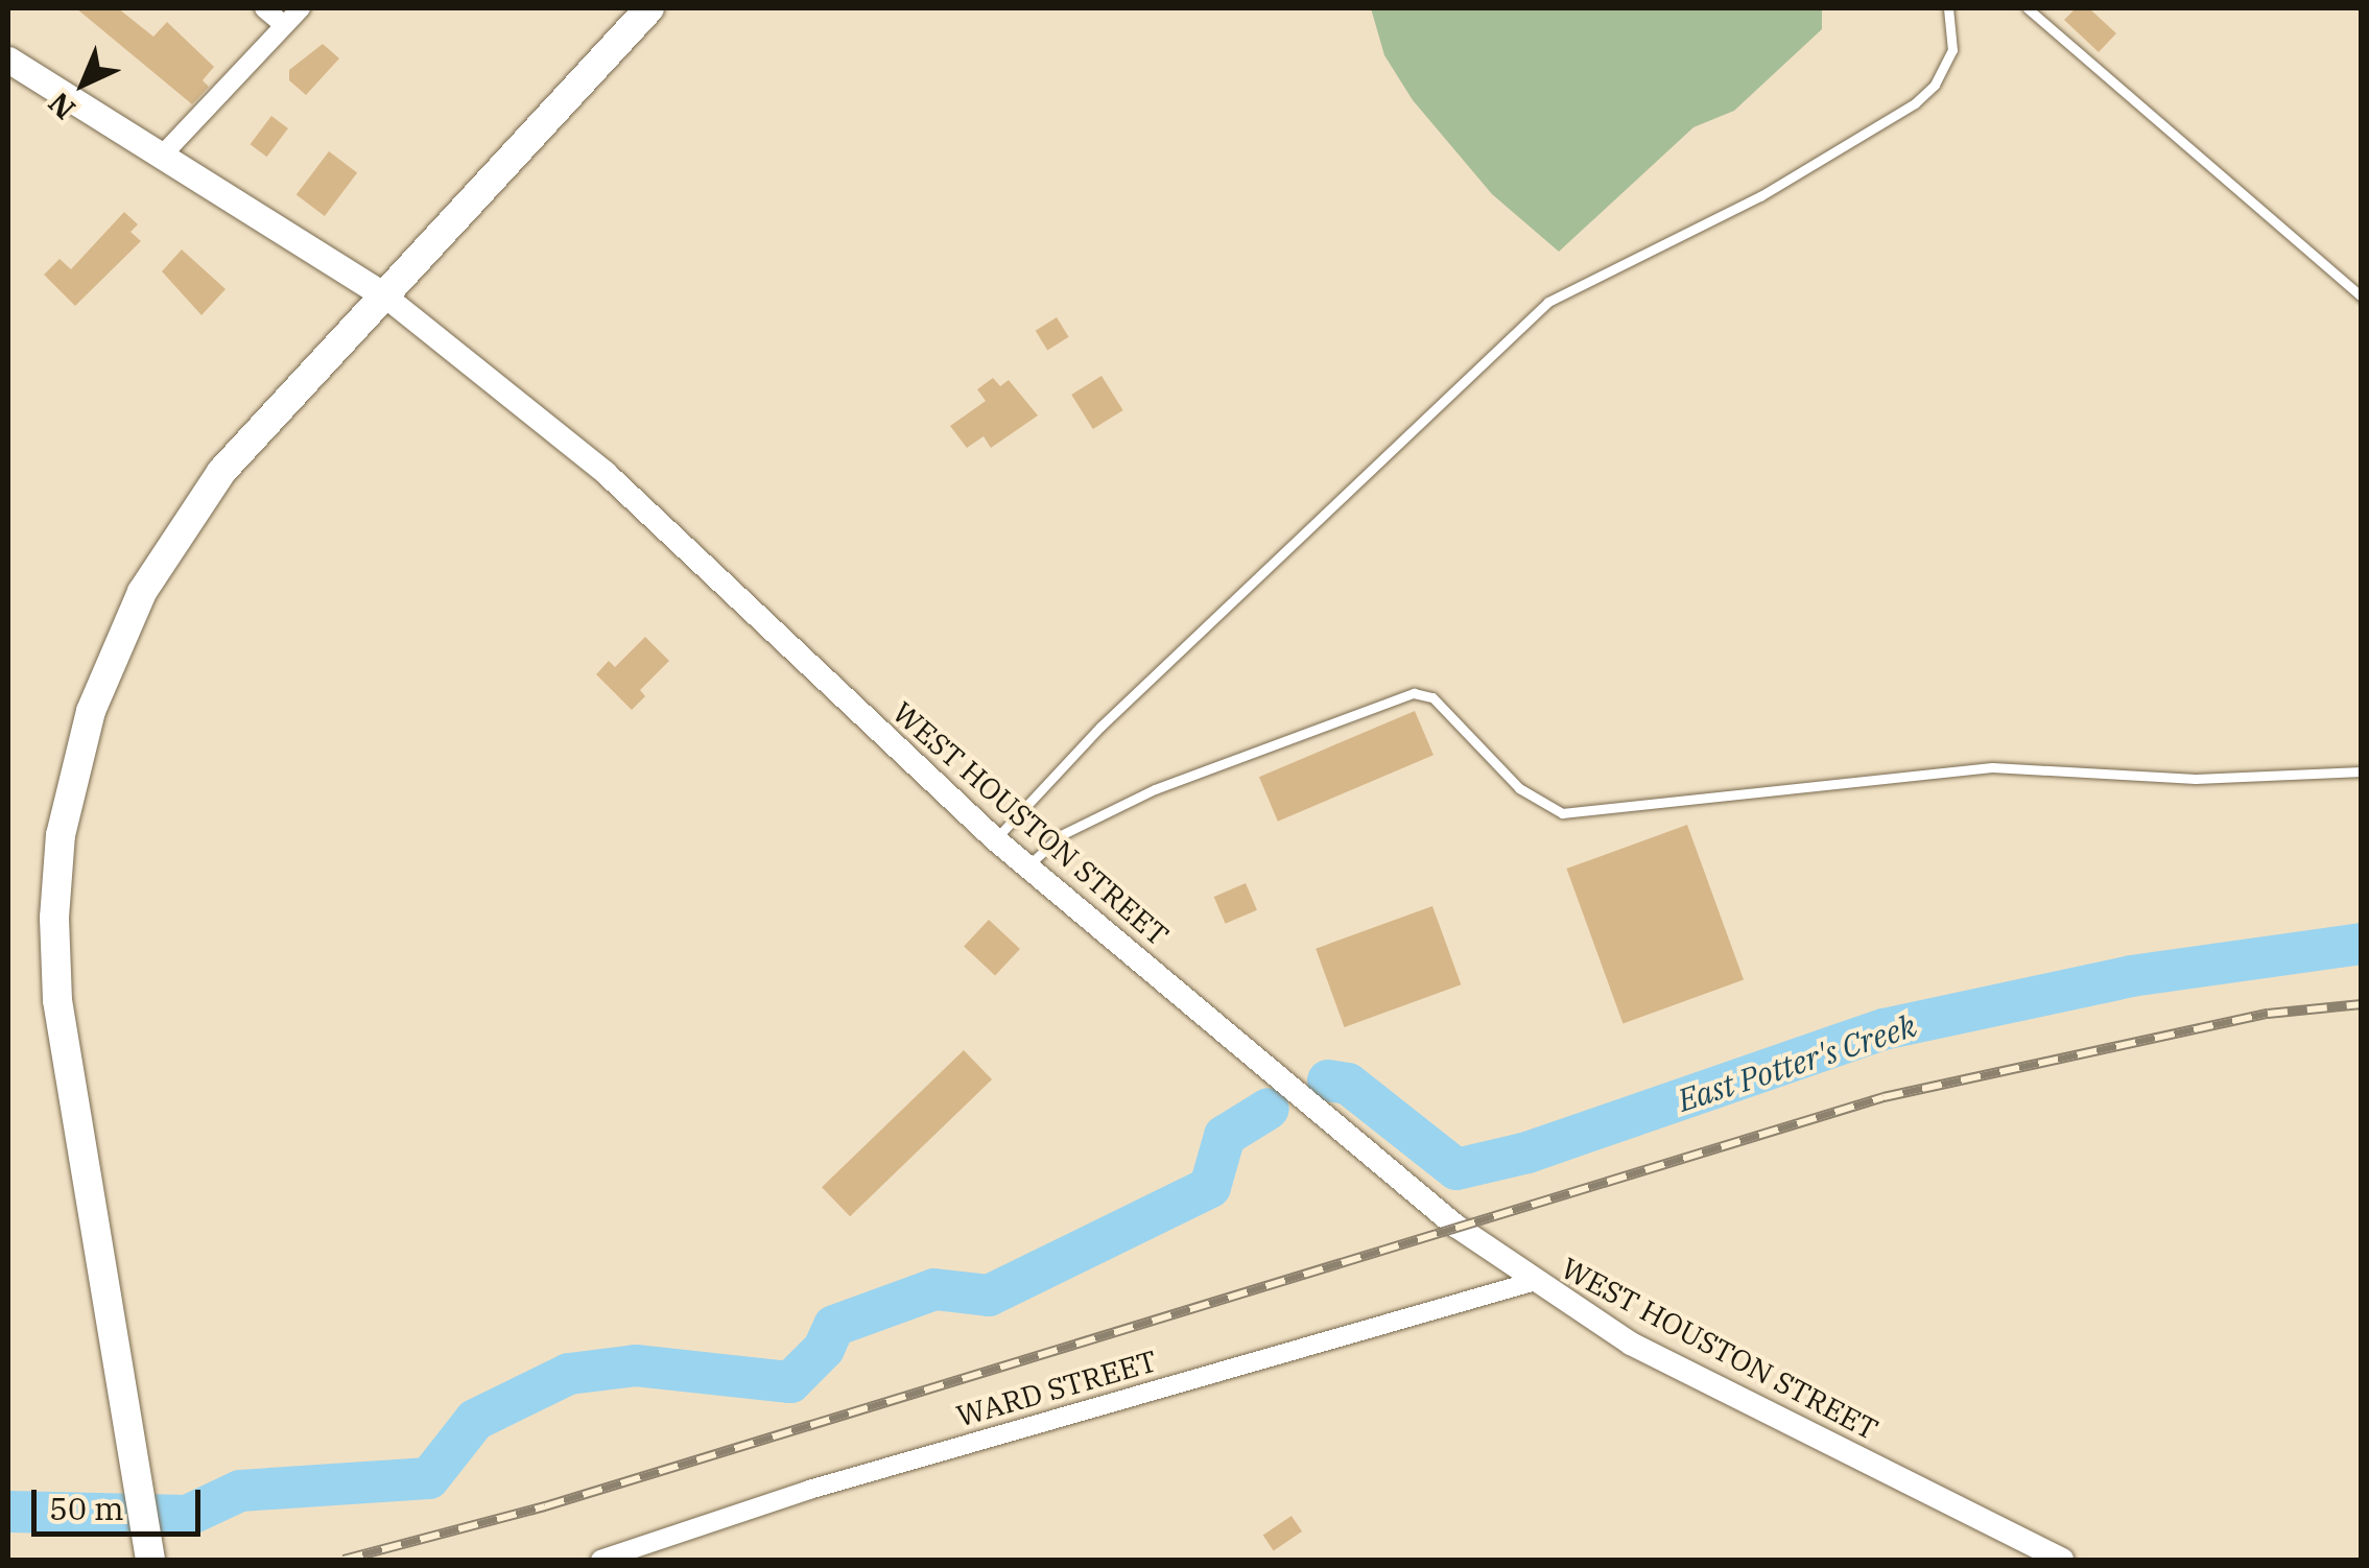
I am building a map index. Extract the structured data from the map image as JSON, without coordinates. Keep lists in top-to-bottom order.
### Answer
{
  "streets": {
    "main road": ["WEST HOUSTON STREET"],
    "street": ["WARD STREET"]
  },
  "crossings": [
    ["WEST HOUSTON STREET", "WARD STREET"]
  ],
  "water": ["East Potter's Creek"],
  "scale_bar": "50 m",
  "north": "bottom left"
}
